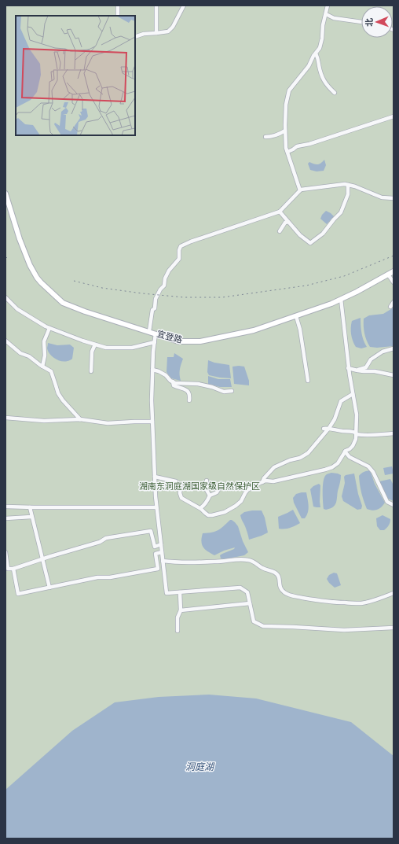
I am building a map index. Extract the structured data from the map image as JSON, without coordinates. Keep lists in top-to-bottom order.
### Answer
{
  "streets": {
    "street": ["宜登路"]
  },
  "water": ["洞庭湖"],
  "parks": ["湖南东洞庭湖国家级自然保护区"],
  "north": "left"
}
